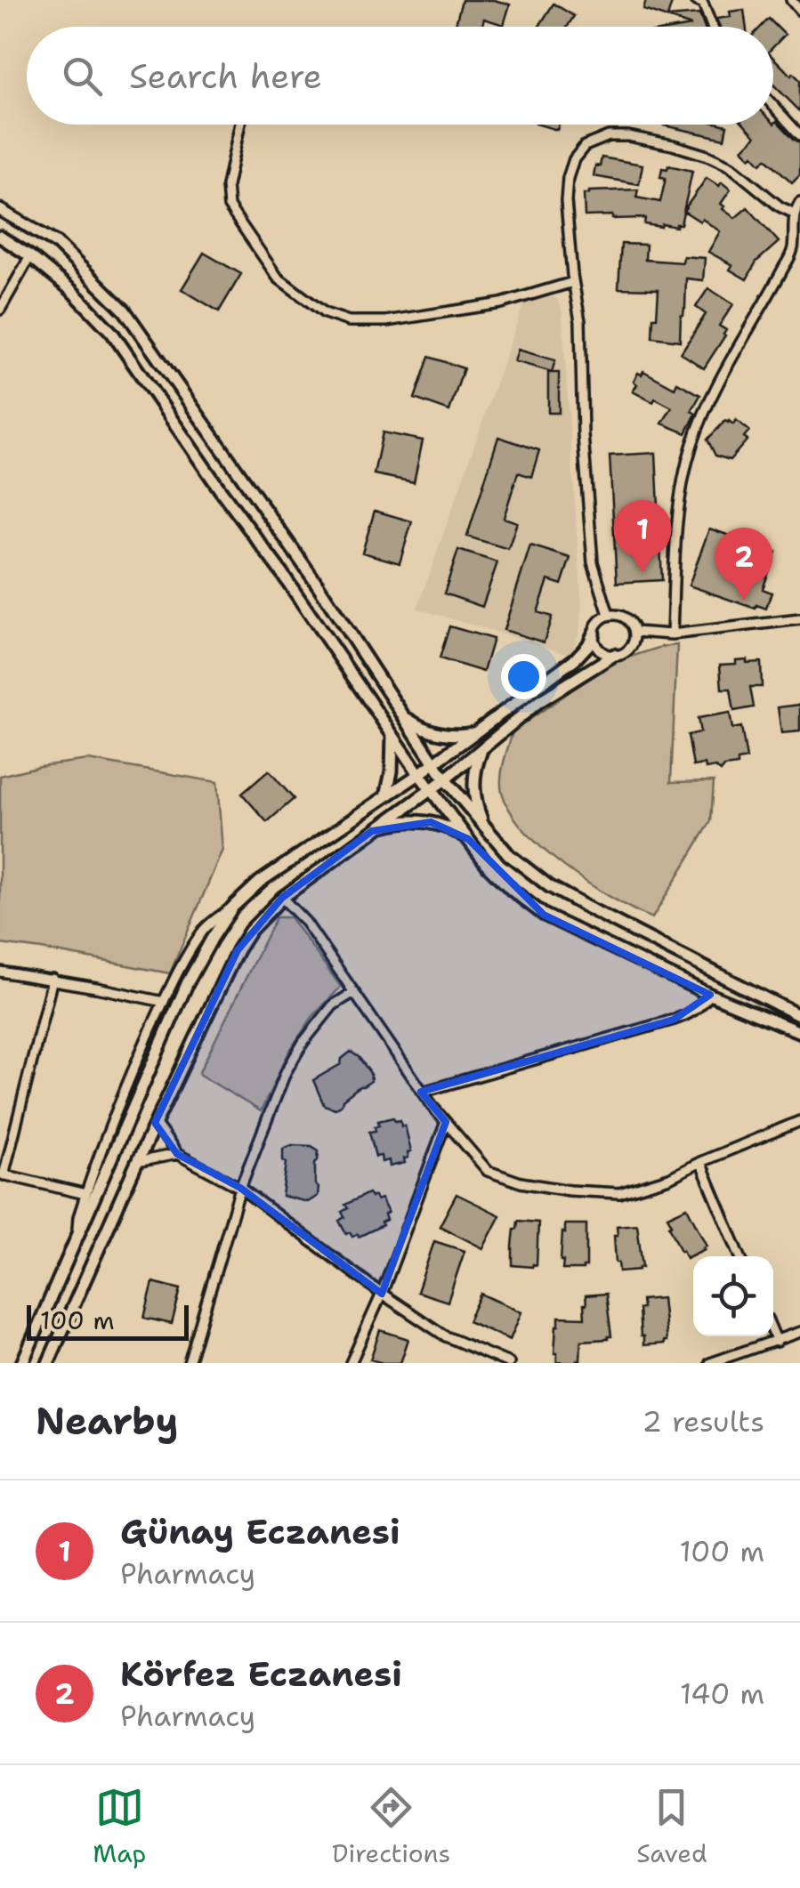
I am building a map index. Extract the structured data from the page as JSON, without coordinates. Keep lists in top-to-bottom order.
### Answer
{
  "scale_bar": "100 m",
  "page": {
    "search": "Search here",
    "pins": ["1", "2"],
    "scale": "100 m",
    "heading": ["Nearby", "2 results"],
    "list": [
      {
        "mark": "1",
        "name": "Günay Eczanesi",
        "note": "Pharmacy",
        "value": "100 m"
      },
      {
        "mark": "2",
        "name": "Körfez Eczanesi",
        "note": "Pharmacy",
        "value": "140 m"
      }
    ],
    "nav": ["Map", "Directions", "Saved"]
  }
}
